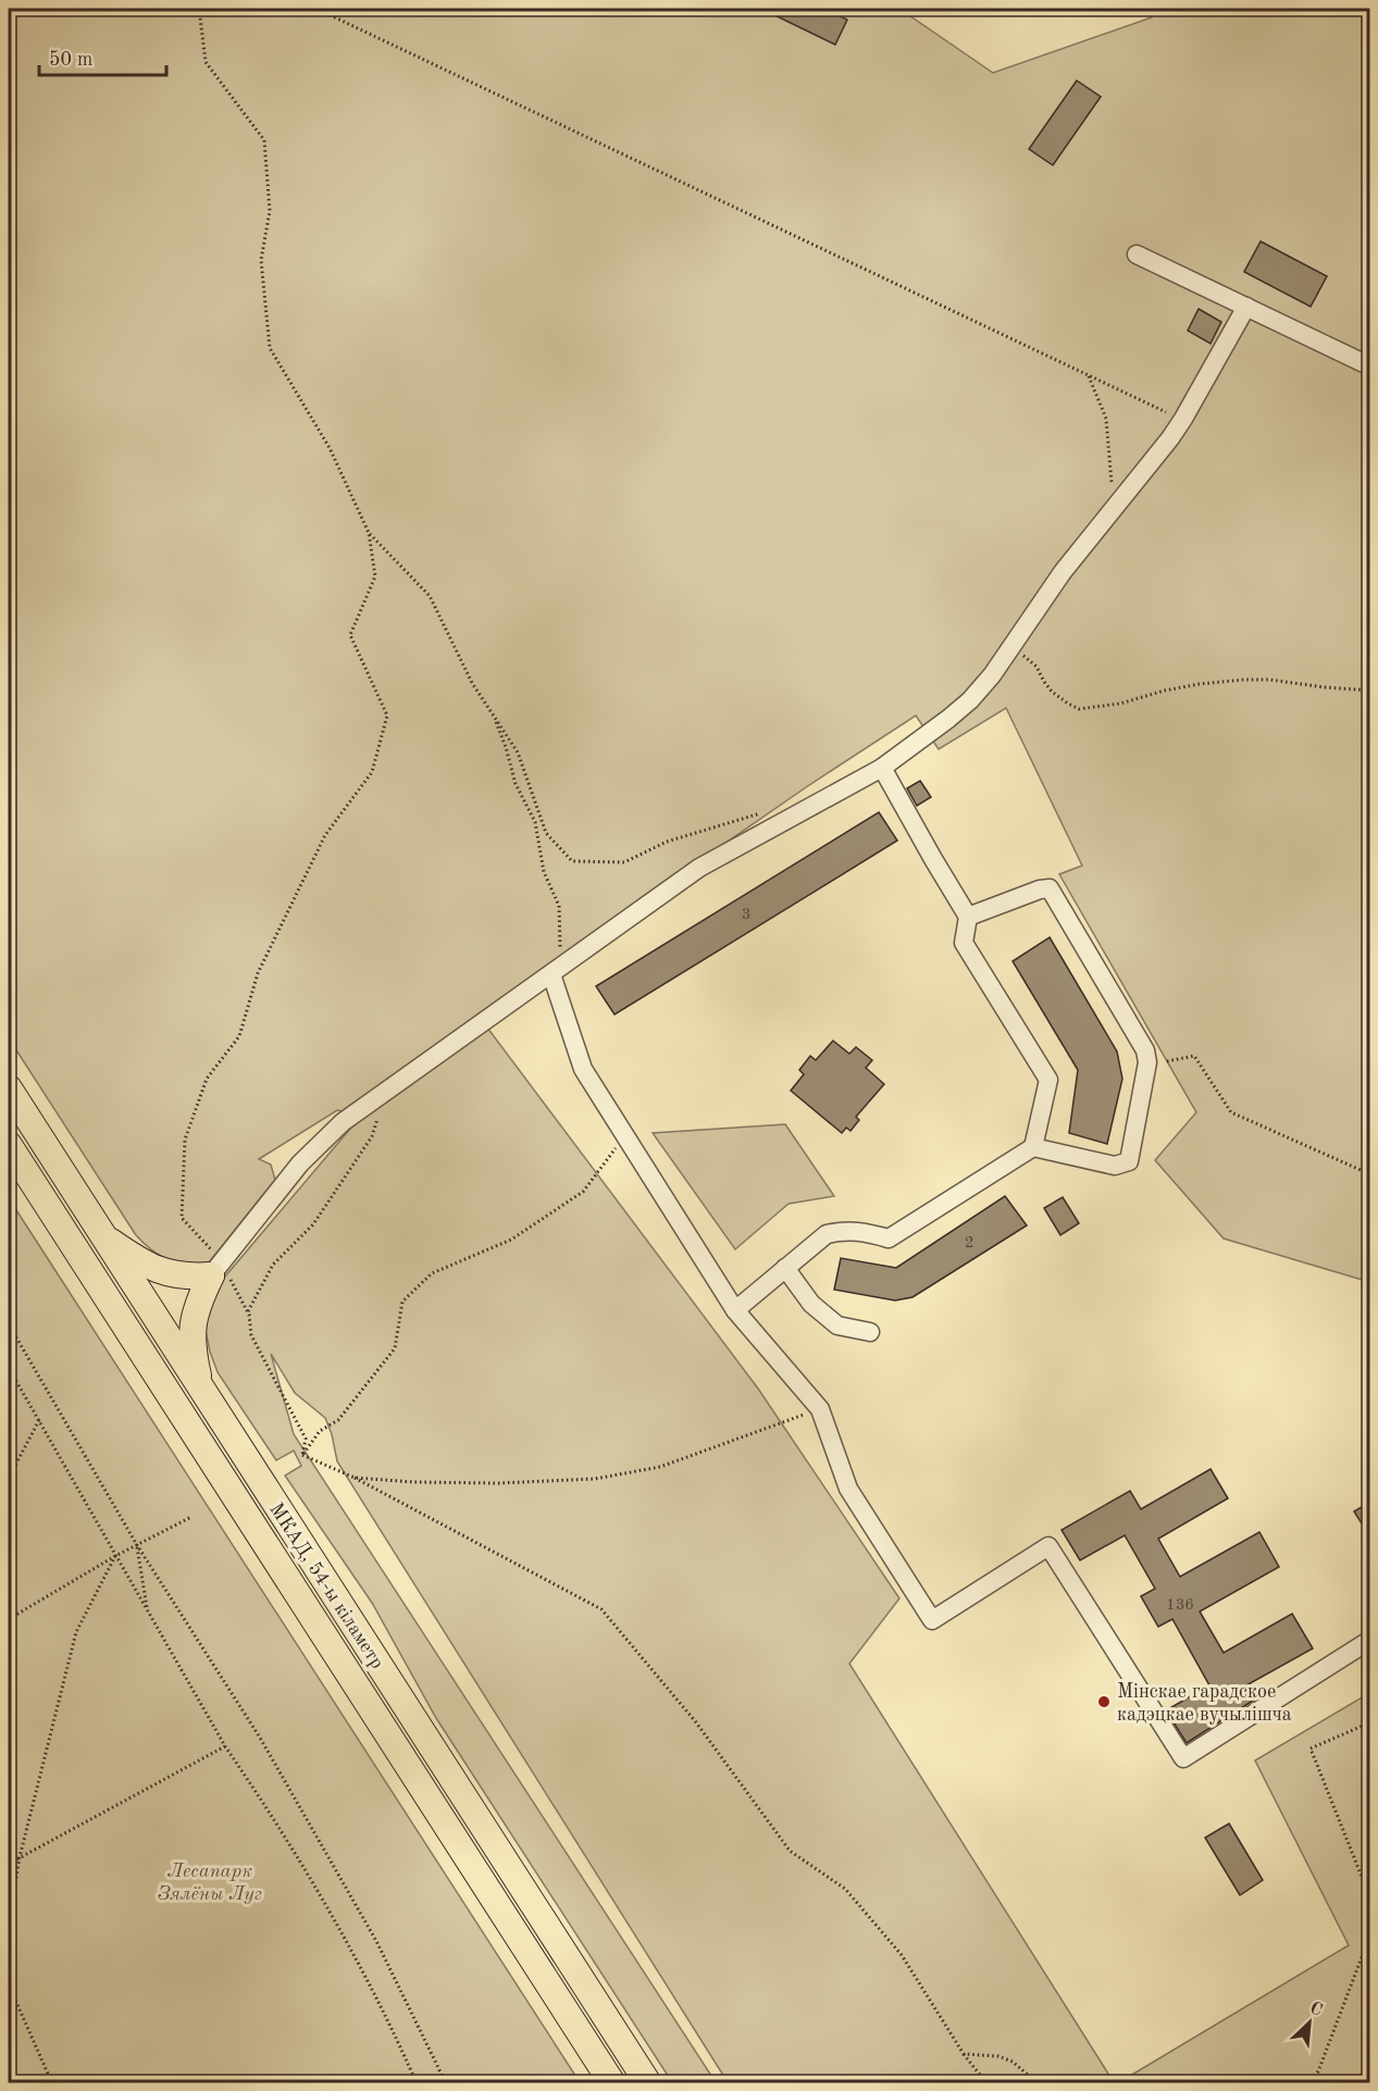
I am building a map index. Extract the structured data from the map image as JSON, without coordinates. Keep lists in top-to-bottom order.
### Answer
{
  "streets": {
    "highway": ["МКАД, 54-ы кіламетр"]
  },
  "parks": ["Лесапарк Зялёны Луг"],
  "places": ["Мінскае гарадское кадэцкае вучылішча"],
  "house_numbers": ["3", "2", "136"],
  "scale_bar": "50 m",
  "north": "top right"
}
